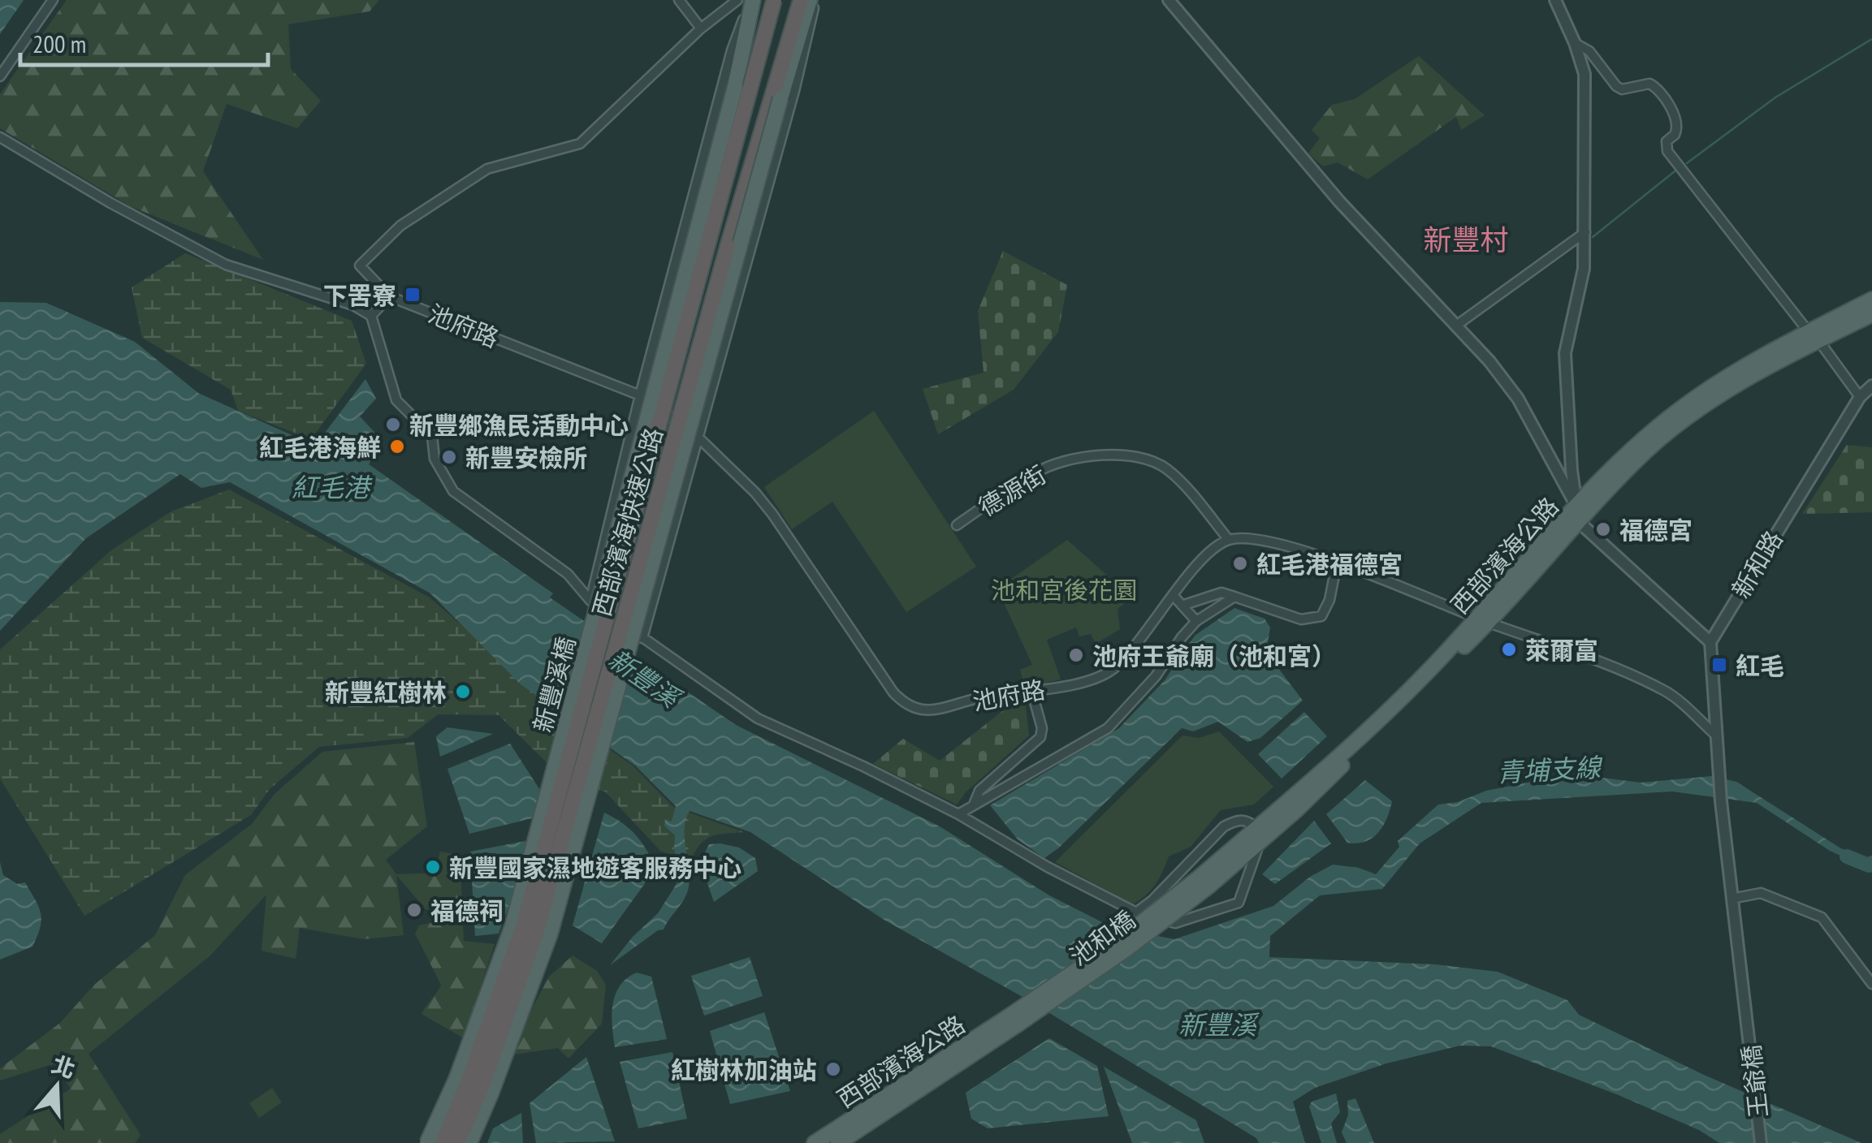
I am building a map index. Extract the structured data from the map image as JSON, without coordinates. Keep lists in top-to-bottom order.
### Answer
{
  "streets": {
    "highway": ["西部濱海快速公路"],
    "main road": ["西部濱海公路", "新豐溪橋", "池和橋"],
    "street": [
      "池府路",
      "德源街",
      "新和路",
      "王爺橋"
    ]
  },
  "crossings": [
    ["池府路", "德源街"],
    ["西部濱海公路", "池和橋"]
  ],
  "districts": ["新豐村"],
  "water": ["紅毛港", "新豐溪", "青埔支線"],
  "parks": ["池和宮後花園"],
  "places": {
    "transit": ["下罟寮", "紅毛"],
    "other": [
      "新豐鄉漁民活動中心",
      "紅毛港海鮮",
      "新豐安檢所",
      "福德宮",
      "紅毛港福德宮",
      "萊爾富",
      "池府王爺廟（池和宮）",
      "新豐紅樹林",
      "新豐國家濕地遊客服務中心",
      "福德祠",
      "紅樹林加油站"
    ]
  },
  "scale_bar": "200 m",
  "north": "top"
}
